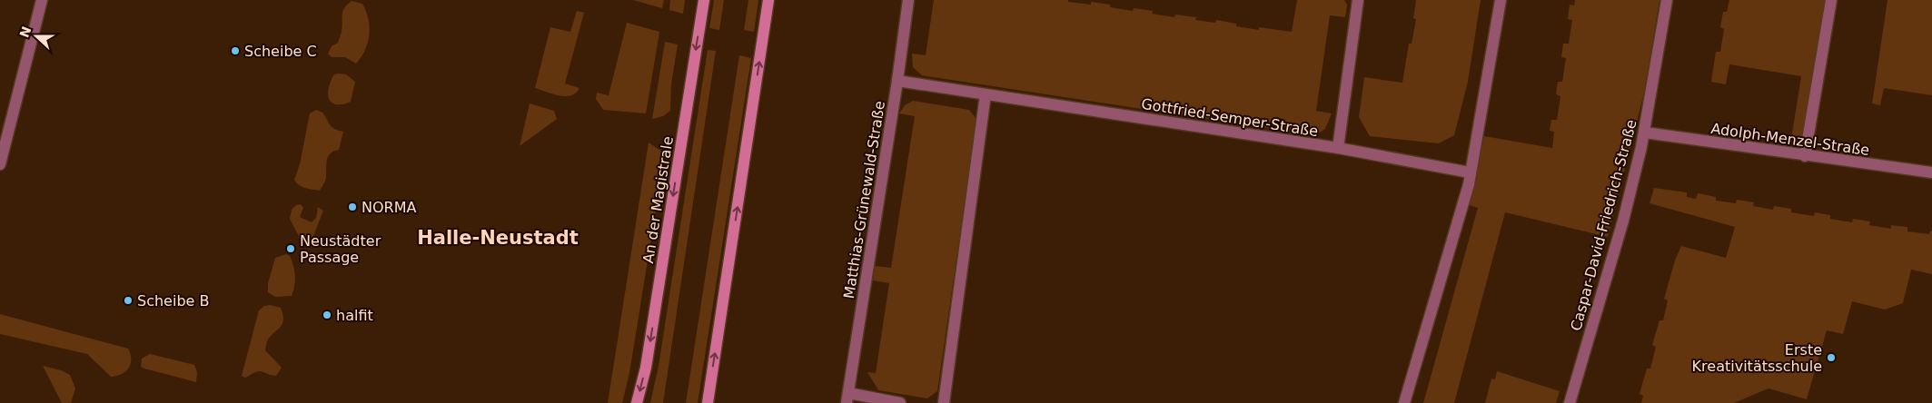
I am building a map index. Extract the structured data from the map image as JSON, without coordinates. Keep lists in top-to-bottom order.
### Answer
{
  "streets": {
    "main road": ["An der Magistrale"],
    "street": [
      "Gottfried-Semper-Straße",
      "Adolph-Menzel-Straße",
      "Matthias-Grünewald-Straße",
      "Caspar-David-Friedrich-Straße"
    ]
  },
  "crossings": [
    ["Gottfried-Semper-Straße", "Matthias-Grünewald-Straße"],
    ["Adolph-Menzel-Straße", "Caspar-David-Friedrich-Straße"]
  ],
  "districts": ["Halle-Neustadt"],
  "places": [
    "Scheibe C",
    "NORMA",
    "Neustädter Passage",
    "Scheibe B",
    "halfit",
    "Erste Kreativitätsschule"
  ],
  "north": "left"
}
